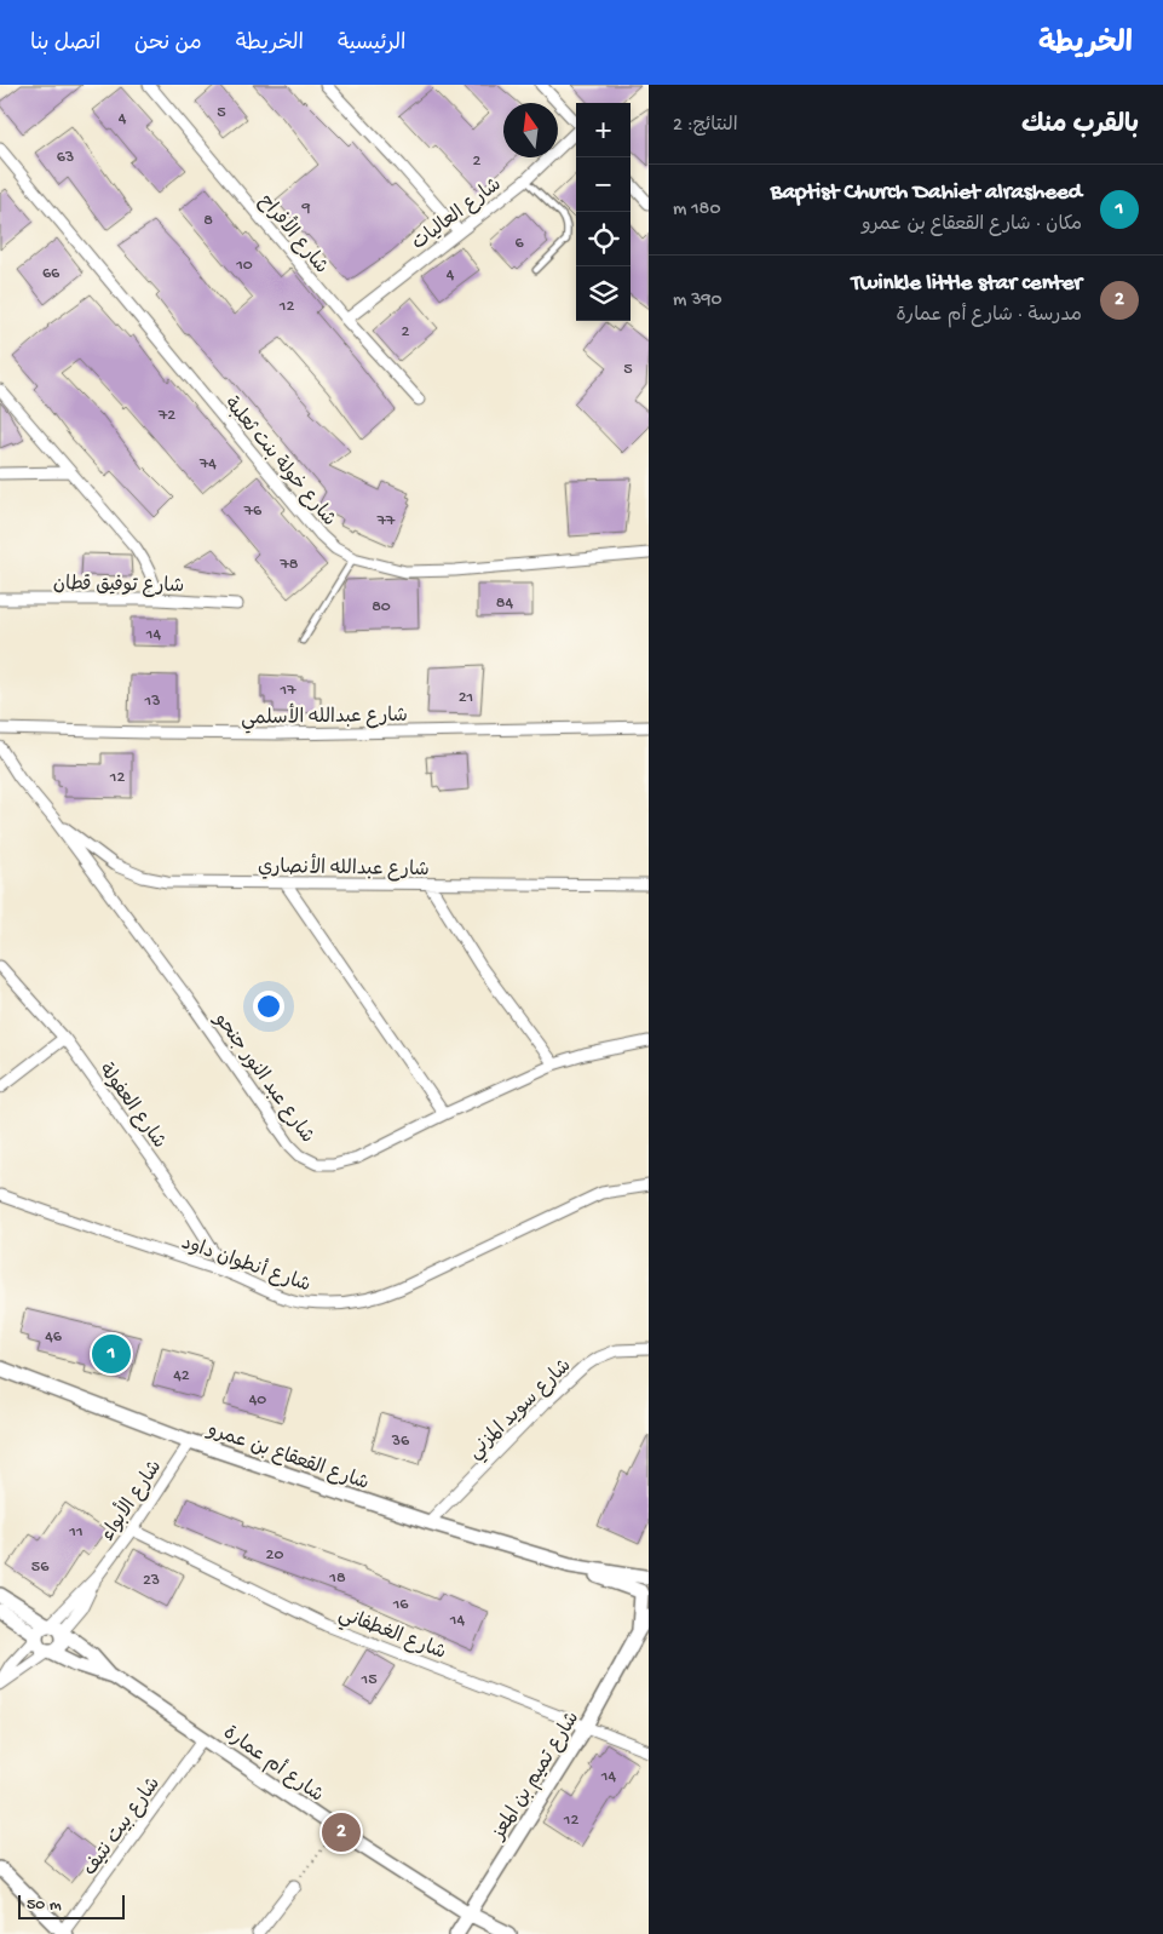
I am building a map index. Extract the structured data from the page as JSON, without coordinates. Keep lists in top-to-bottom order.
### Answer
{
  "streets": {
    "street": [
      "شارع العاليات",
      "شارع الأفراح",
      "شارع خولة بنت ثعلبة",
      "شارع توفيق قطان",
      "شارع عبدالله الأسلمي",
      "شارع عبدالله الأنصاري",
      "شارع عبد النور جنحو",
      "شارع العفولة",
      "شارع أنطوان داود",
      "شارع سويد المزني",
      "شارع القعقاع بن عمرو",
      "شارع الأبواء",
      "شارع الغطفاني",
      "شارع أم عمارة",
      "شارع تميم بن المعز",
      "شارع بيت نتيف"
    ]
  },
  "crossings": [
    ["شارع العاليات", "شارع الأفراح"],
    ["شارع عبدالله الأنصاري", "شارع عبد النور جنحو"],
    ["شارع العفولة", "شارع أنطوان داود"],
    ["شارع سويد المزني", "شارع القعقاع بن عمرو"],
    ["شارع القعقاع بن عمرو", "شارع الأبواء"],
    ["شارع القعقاع بن عمرو", "شارع تميم بن المعز"],
    ["شارع الأبواء", "شارع الغطفاني"],
    ["شارع الأبواء", "شارع أم عمارة"],
    ["شارع الغطفاني", "شارع تميم بن المعز"],
    ["شارع أم عمارة", "شارع تميم بن المعز"],
    ["شارع أم عمارة", "شارع بيت نتيف"]
  ],
  "house_numbers": [
    "5",
    "4",
    "63",
    "2",
    "9",
    "8",
    "6",
    "10",
    "66",
    "4",
    "12",
    "2",
    "5",
    "72",
    "74",
    "76",
    "77",
    "78",
    "84",
    "80",
    "14",
    "17",
    "21",
    "13",
    "12",
    "46",
    "42",
    "40",
    "36",
    "11",
    "20",
    "56",
    "18",
    "23",
    "16",
    "14",
    "15",
    "14",
    "12"
  ],
  "scale_bar": "50 m",
  "north": "top",
  "page": {
    "header": "الخريطة",
    "nav": [
      "الرئيسية",
      "الخريطة",
      "من نحن",
      "اتصل بنا"
    ],
    "heading": ["بالقرب منك", "النتائج: 2"],
    "map_buttons": ["+", "−"],
    "list": [
      {
        "mark": "1",
        "name": "Baptist Church Dahiet alrasheed",
        "note": "مكان · شارع القعقاع بن عمرو",
        "value": "180 m"
      },
      {
        "mark": "2",
        "name": "Twinkle little star center",
        "note": "مدرسة · شارع أم عمارة",
        "value": "390 m"
      }
    ],
    "pins": ["1", "2"],
    "scale": "50 m"
  }
}
